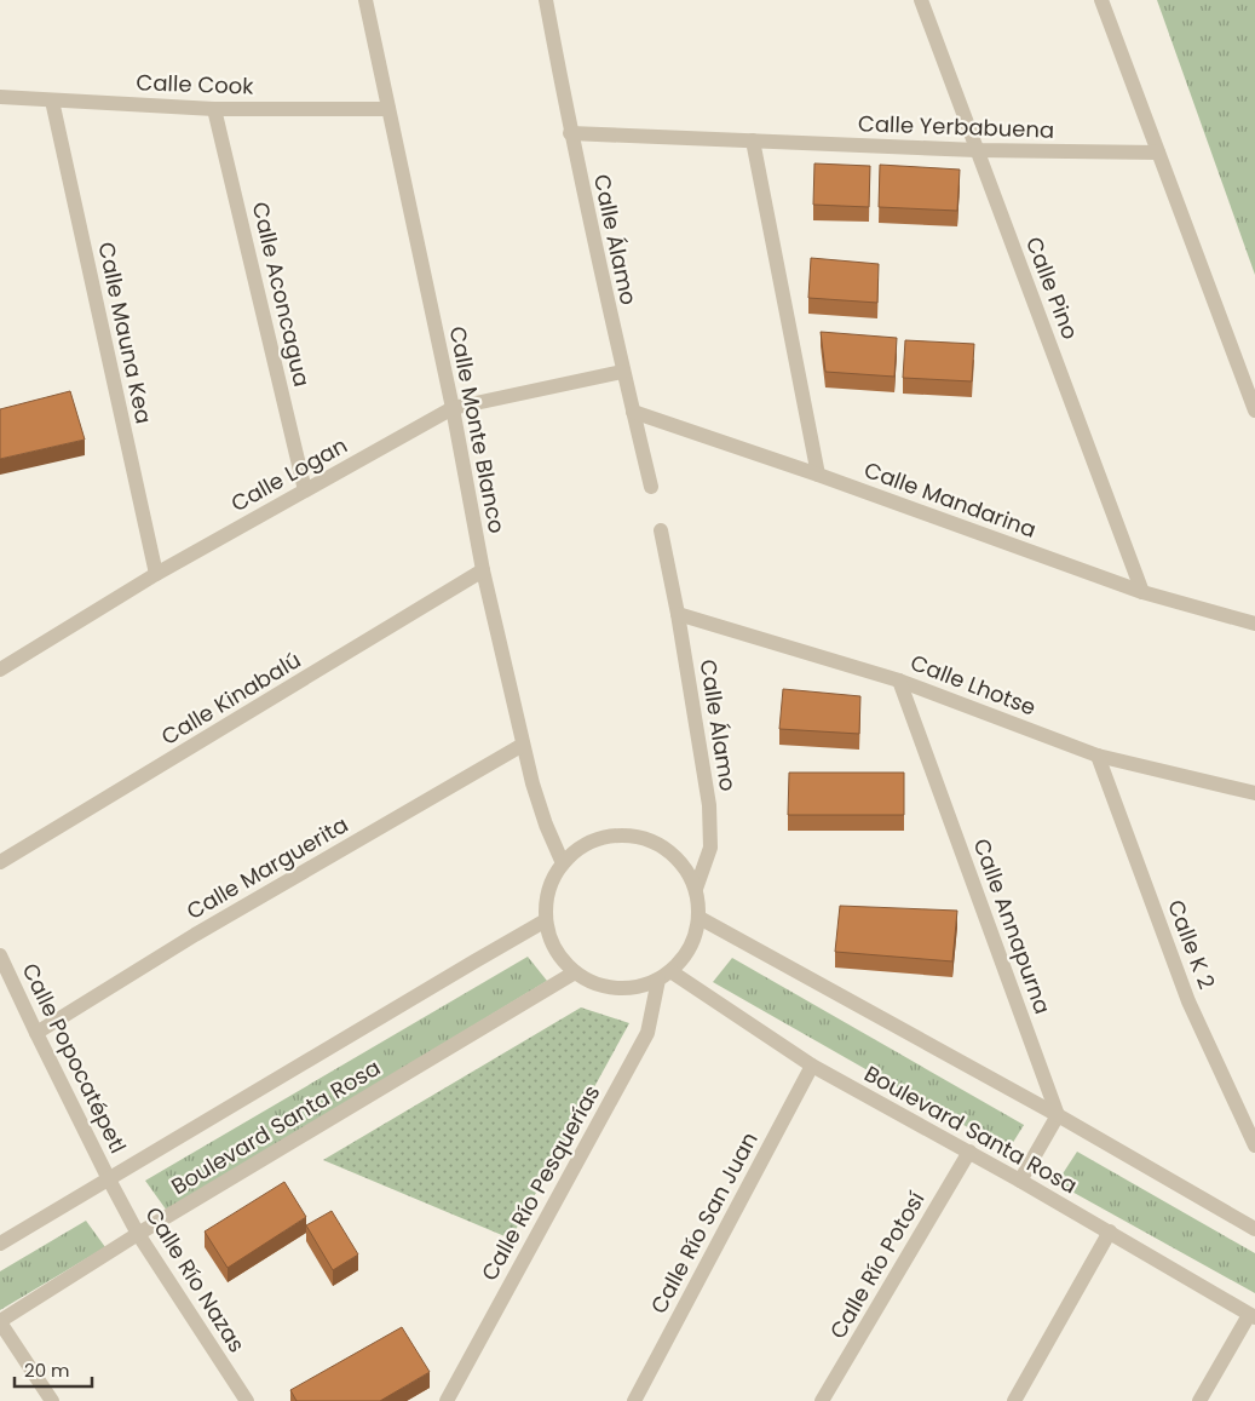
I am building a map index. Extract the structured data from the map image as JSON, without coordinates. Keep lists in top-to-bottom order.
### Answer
{
  "streets": {
    "street": [
      "Calle Cook",
      "Calle Yerbabuena",
      "Calle Álamo",
      "Calle Pino",
      "Calle Aconcagua",
      "Calle Mauna Kea",
      "Calle Monte Blanco",
      "Calle Logan",
      "Calle Mandarina",
      "Calle Lhotse",
      "Calle Kinabalú",
      "Calle Marguerita",
      "Calle Annapurna",
      "Calle K 2",
      "Calle Popocatépetl",
      "Boulevard Santa Rosa",
      "Calle Río Pesquerías",
      "Calle Río San Juan",
      "Calle Río Potosí",
      "Calle Río Nazas"
    ]
  },
  "crossings": [
    ["Calle Cook", "Calle Aconcagua"],
    ["Calle Cook", "Calle Mauna Kea"],
    ["Calle Cook", "Calle Monte Blanco"],
    ["Calle Yerbabuena", "Calle Álamo"],
    ["Calle Yerbabuena", "Calle Pino"],
    ["Calle Álamo", "Calle Monte Blanco"],
    ["Calle Álamo", "Calle Logan"],
    ["Calle Álamo", "Calle Mandarina"],
    ["Calle Álamo", "Calle Lhotse"],
    ["Calle Álamo", "Boulevard Santa Rosa"],
    ["Calle Álamo", "Calle Río Pesquerías"],
    ["Calle Pino", "Calle Mandarina"],
    ["Calle Aconcagua", "Calle Logan"],
    ["Calle Mauna Kea", "Calle Logan"],
    ["Calle Monte Blanco", "Calle Logan"],
    ["Calle Monte Blanco", "Calle Kinabalú"],
    ["Calle Monte Blanco", "Calle Marguerita"],
    ["Calle Monte Blanco", "Boulevard Santa Rosa"],
    ["Calle Monte Blanco", "Calle Río Pesquerías"],
    ["Calle Lhotse", "Calle Annapurna"],
    ["Calle Lhotse", "Calle K 2"],
    ["Calle Marguerita", "Calle Popocatépetl"],
    ["Calle Popocatépetl", "Boulevard Santa Rosa"],
    ["Calle Popocatépetl", "Calle Río Nazas"],
    ["Boulevard Santa Rosa", "Calle Río Pesquerías"],
    ["Boulevard Santa Rosa", "Calle Río San Juan"],
    ["Boulevard Santa Rosa", "Calle Río Potosí"],
    ["Boulevard Santa Rosa", "Calle Río Nazas"]
  ],
  "scale_bar": "20 m"
}
